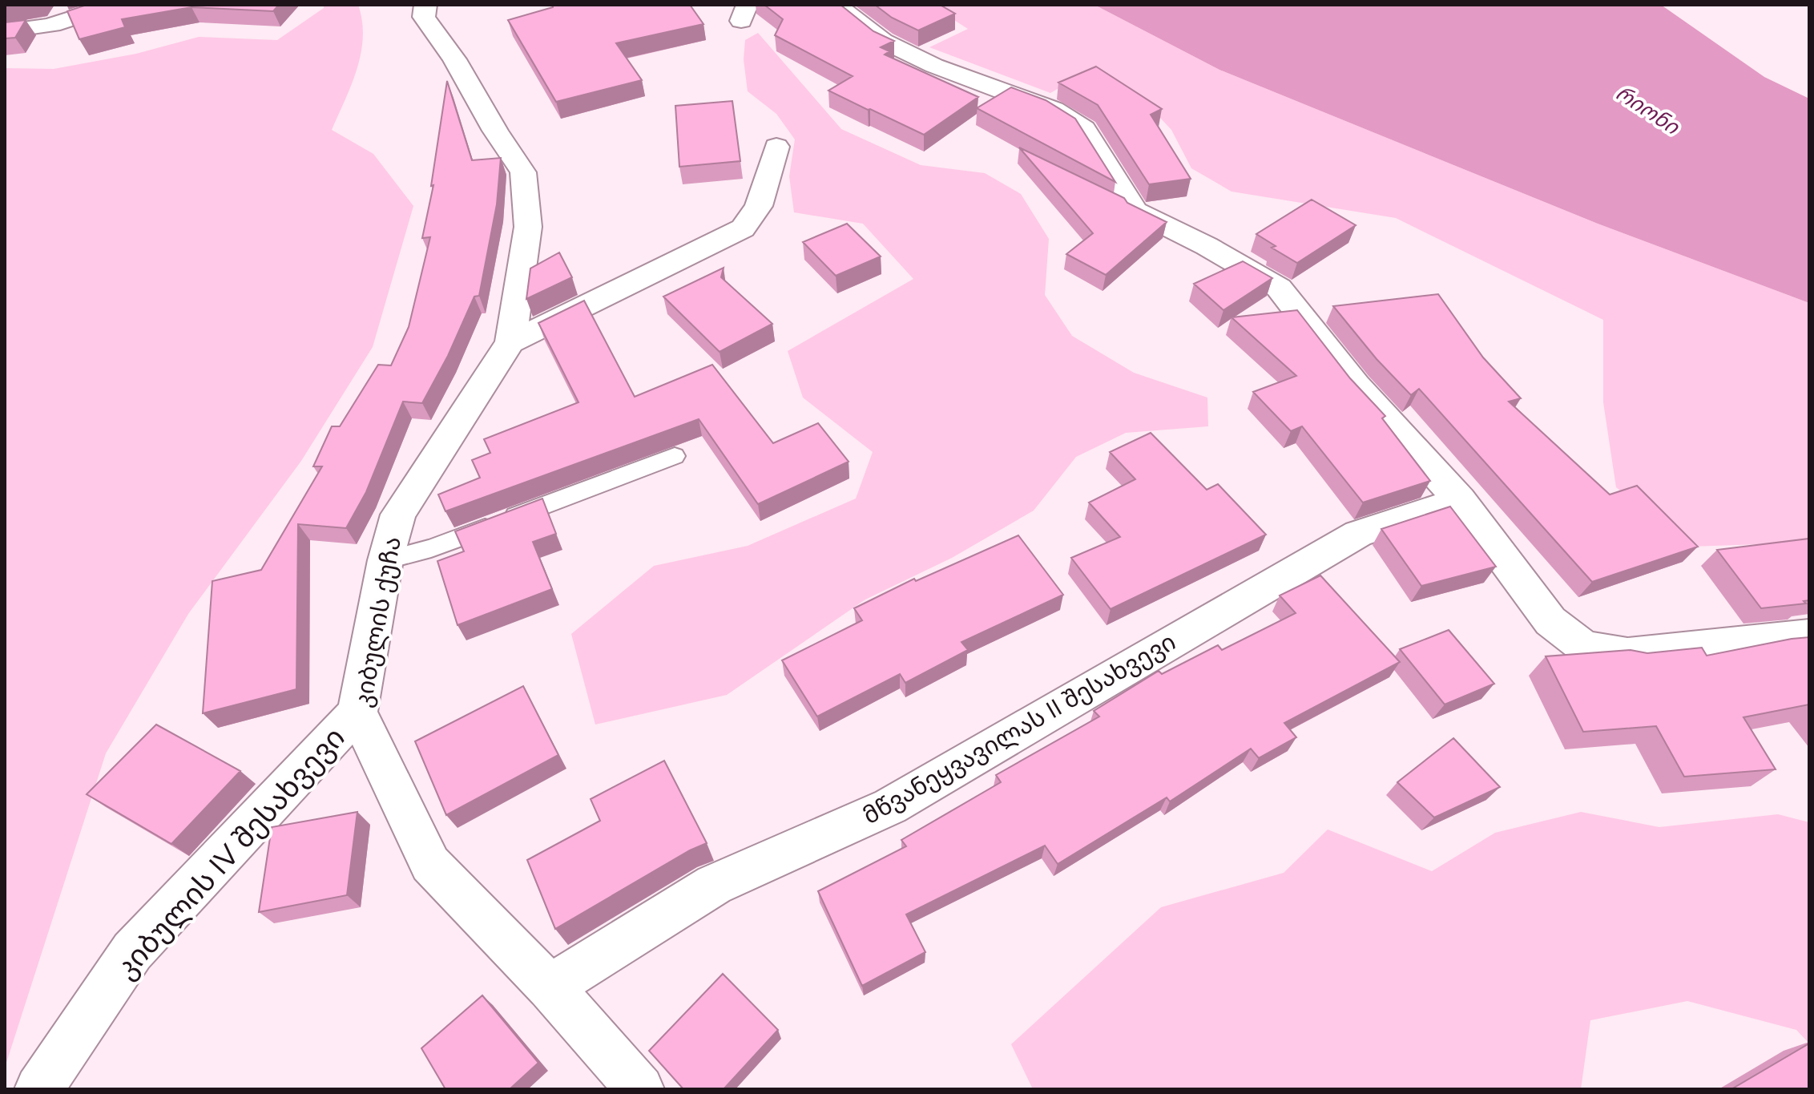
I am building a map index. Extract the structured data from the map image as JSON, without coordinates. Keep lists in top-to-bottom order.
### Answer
{
  "streets": {
    "street": ["კიბულის ქუჩა", "მწვანეყვავილას II შესახვევი", "კიბულის IV შესახვევი"]
  },
  "crossings": [
    ["კიბულის ქუჩა", "მწვანეყვავილას II შესახვევი"],
    ["კიბულის ქუჩა", "კიბულის IV შესახვევი"]
  ],
  "water": ["რიონი"]
}
